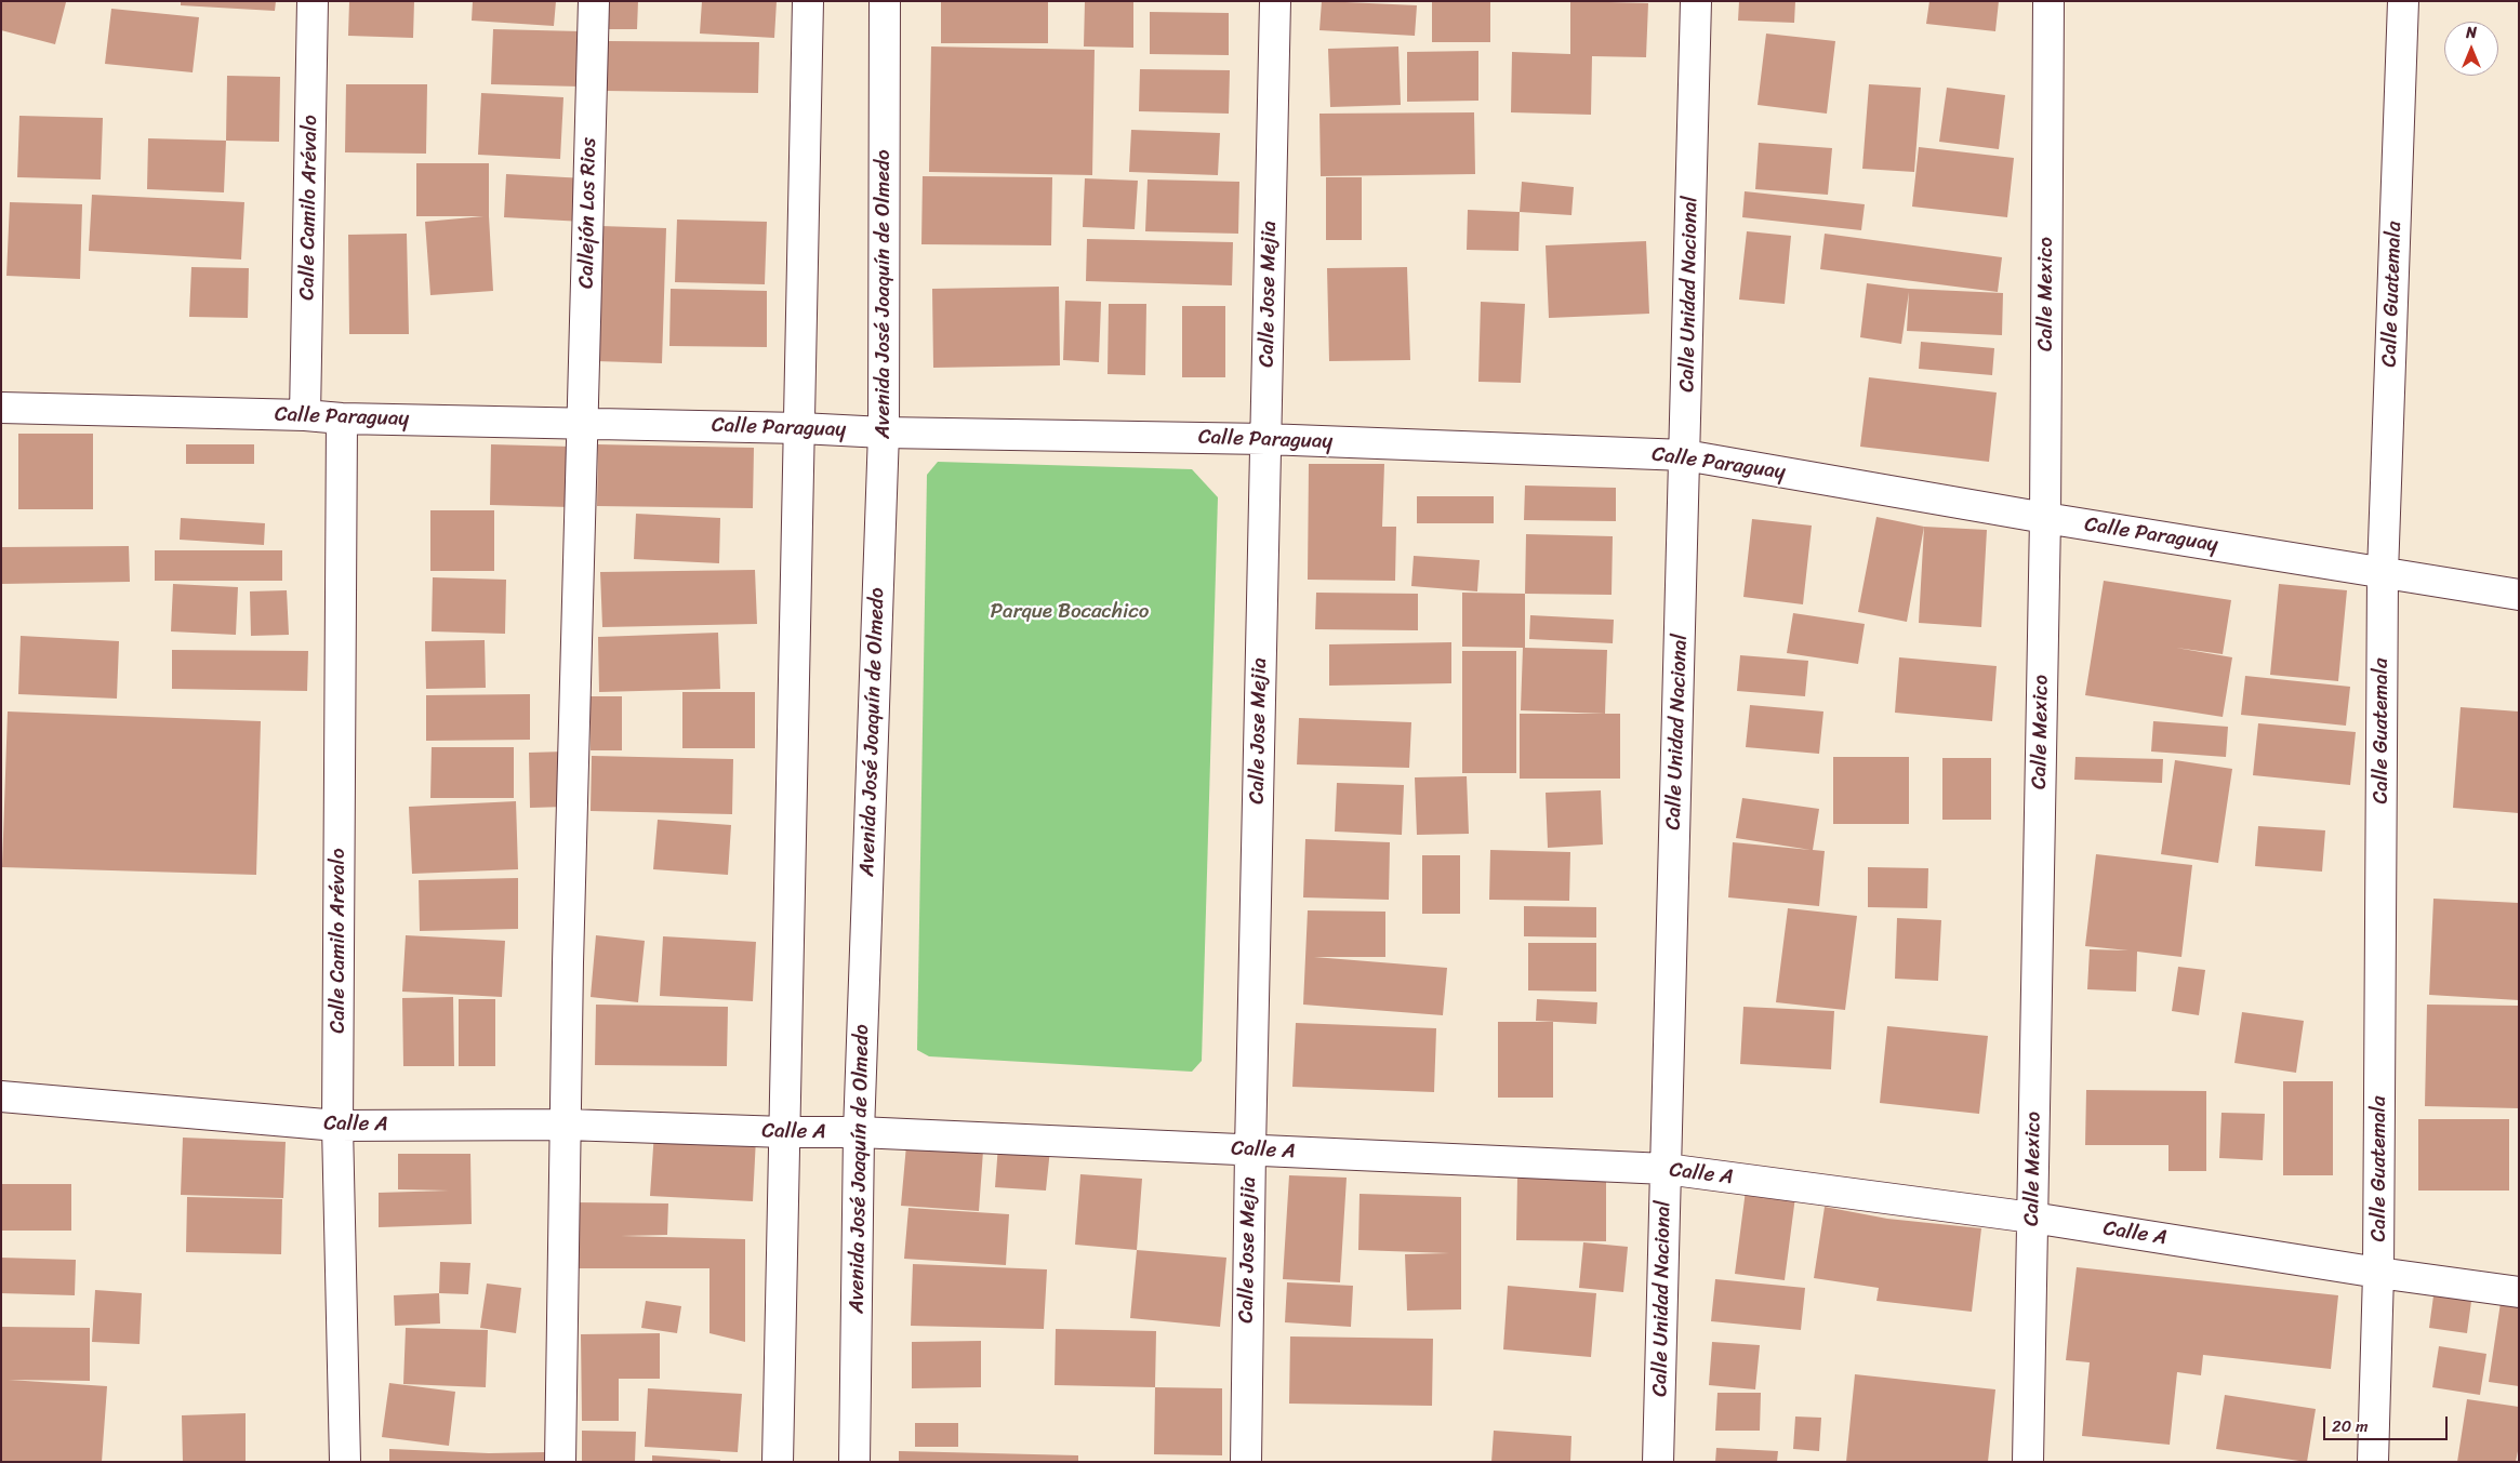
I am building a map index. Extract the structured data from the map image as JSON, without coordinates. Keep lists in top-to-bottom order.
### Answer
{
  "streets": {
    "street": [
      "Calle Camilo Arévalo",
      "Callejón Los Rios",
      "Avenida José Joaquín de Olmedo",
      "Calle Jose Mejia",
      "Calle Unidad Nacional",
      "Calle Mexico",
      "Calle Guatemala",
      "Calle Paraguay",
      "Calle A"
    ]
  },
  "crossings": [
    ["Calle Camilo Arévalo", "Calle Paraguay"],
    ["Calle Camilo Arévalo", "Calle A"],
    ["Callejón Los Rios", "Calle Paraguay"],
    ["Callejón Los Rios", "Calle A"],
    ["Avenida José Joaquín de Olmedo", "Calle Paraguay"],
    ["Avenida José Joaquín de Olmedo", "Calle A"],
    ["Calle Jose Mejia", "Calle Paraguay"],
    ["Calle Jose Mejia", "Calle A"],
    ["Calle Unidad Nacional", "Calle Paraguay"],
    ["Calle Unidad Nacional", "Calle A"],
    ["Calle Mexico", "Calle Paraguay"],
    ["Calle Mexico", "Calle A"],
    ["Calle Guatemala", "Calle Paraguay"],
    ["Calle Guatemala", "Calle A"]
  ],
  "parks": ["Parque Bocachico"],
  "scale_bar": "20 m",
  "north": "top"
}
